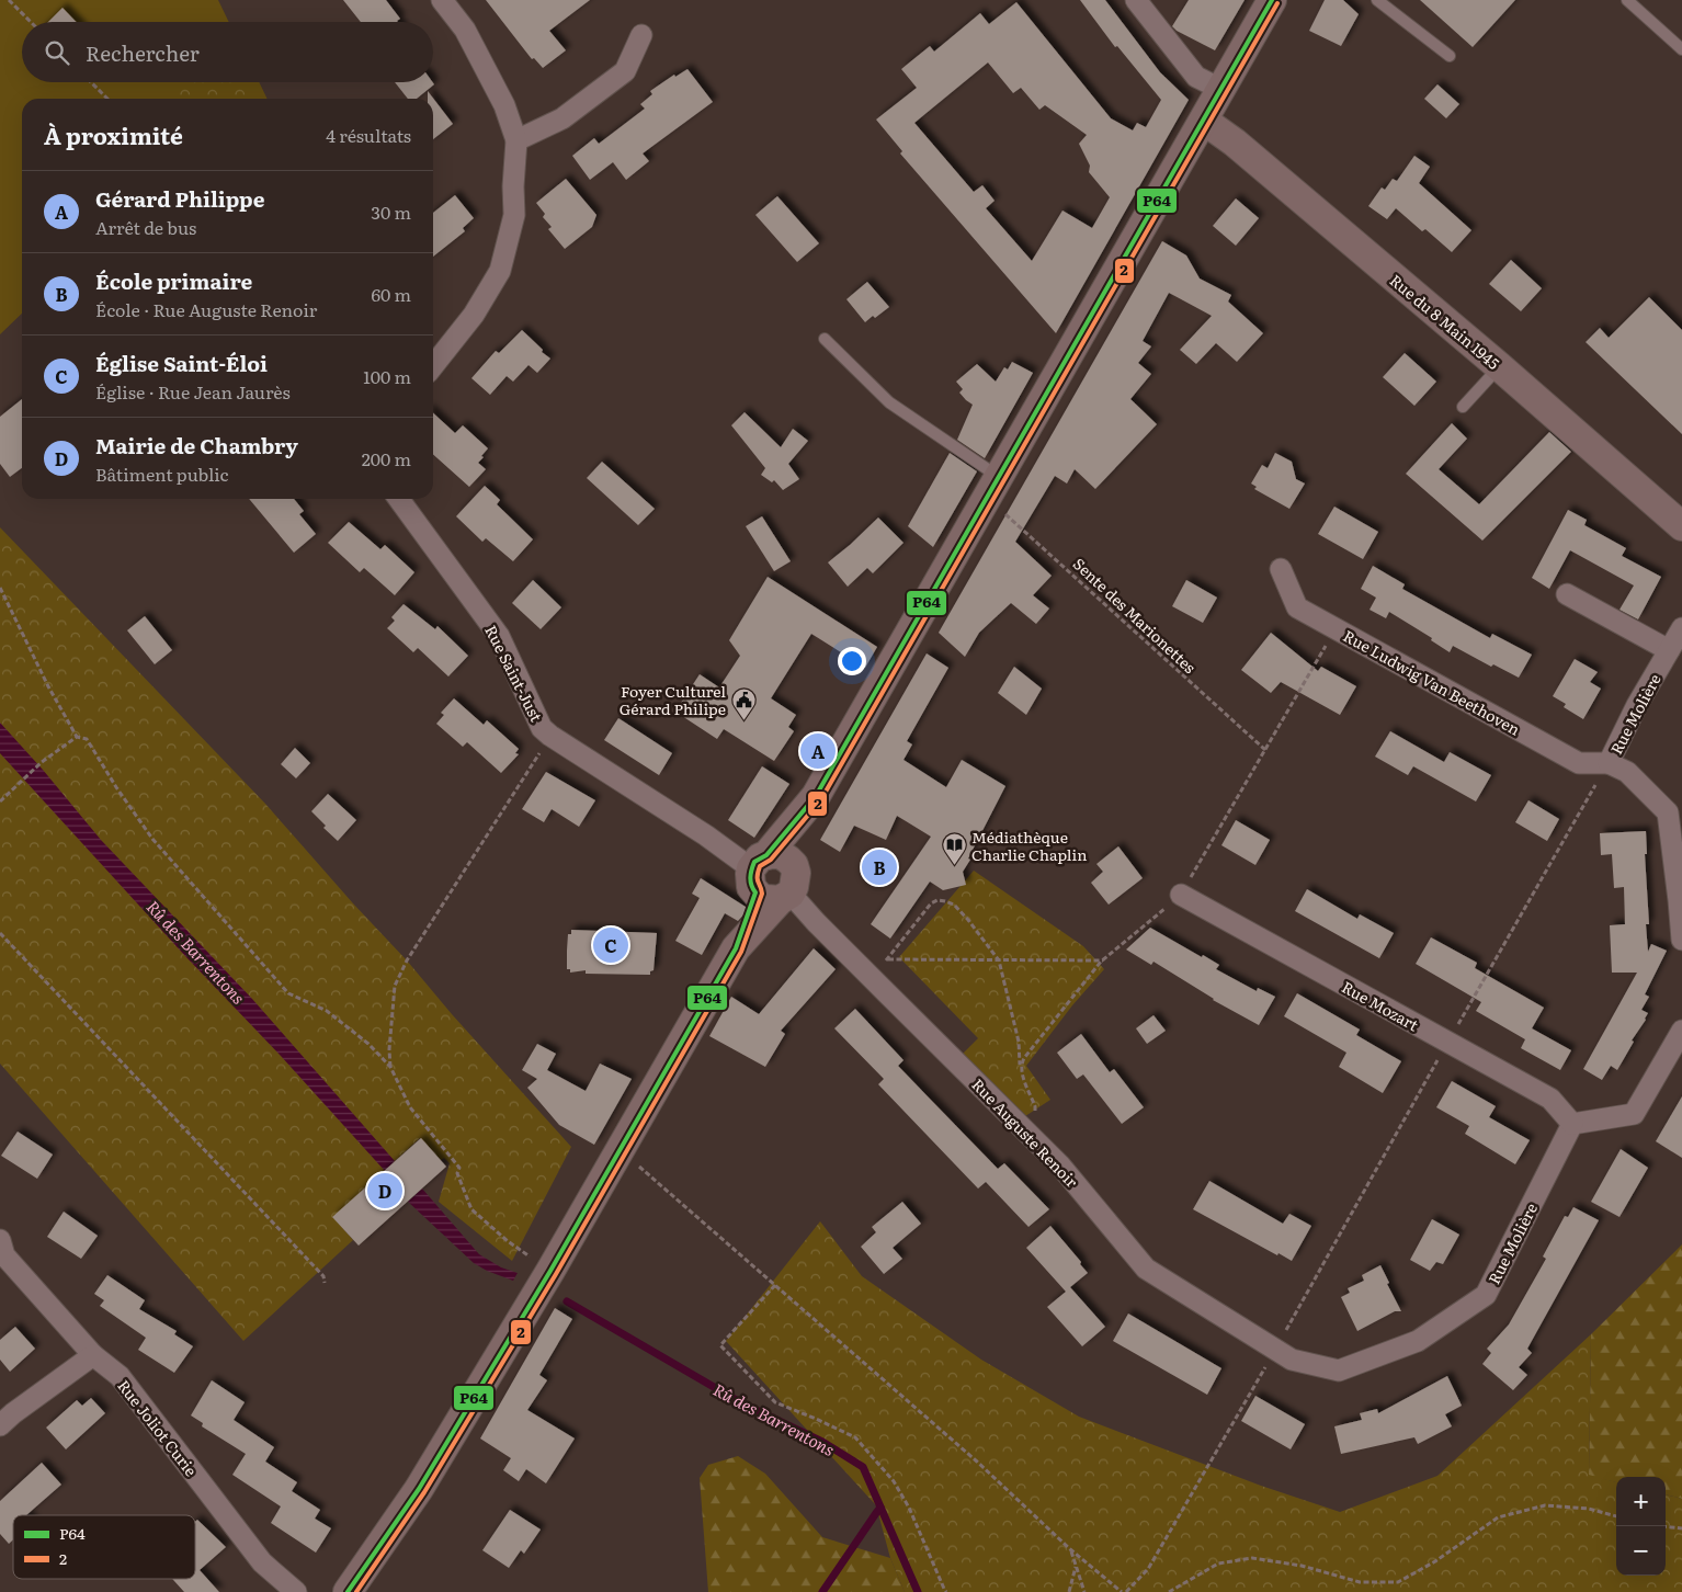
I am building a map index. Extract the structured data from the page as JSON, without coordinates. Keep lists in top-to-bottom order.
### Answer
{
  "streets": {
    "main road": ["Rue du 8 Main 1945"],
    "street": [
      "Rue Saint-Just",
      "Rue Ludwig Van Beethoven",
      "Rue Molière",
      "Rue Mozart",
      "Rue Auguste Renoir",
      "Rue Joliot Curie"
    ],
    "path": ["Sente des Marionettes"]
  },
  "crossings": [
    ["Rue Saint-Just", "Rue Auguste Renoir"],
    ["Rue Ludwig Van Beethoven", "Rue Molière"],
    ["Rue Molière", "Rue Mozart"],
    ["Rue Molière", "Rue Auguste Renoir"]
  ],
  "water": ["Rû des Barrentons"],
  "places": {
    "public building": ["Foyer Culturel Gérard Philipe"],
    "library": ["Médiathèque Charlie Chaplin"]
  },
  "lines": ["transit line P64", "transit line 2"],
  "legend": ["P64", "2"],
  "page": {
    "search": "Rechercher",
    "heading": ["À proximité", "4 résultats"],
    "list": [
      {
        "mark": "A",
        "name": "Gérard Philippe",
        "note": "Arrêt de bus",
        "value": "30 m"
      },
      {
        "mark": "B",
        "name": "École primaire",
        "note": "École · Rue Auguste Renoir",
        "value": "60 m"
      },
      {
        "mark": "C",
        "name": "Église Saint-Éloi",
        "note": "Église · Rue Jean Jaurès",
        "value": "100 m"
      },
      {
        "mark": "D",
        "name": "Mairie de Chambry",
        "note": "Bâtiment public",
        "value": "200 m"
      }
    ],
    "pins": [
      "A",
      "B",
      "C",
      "D"
    ],
    "map_buttons": ["+", "−"]
  }
}
